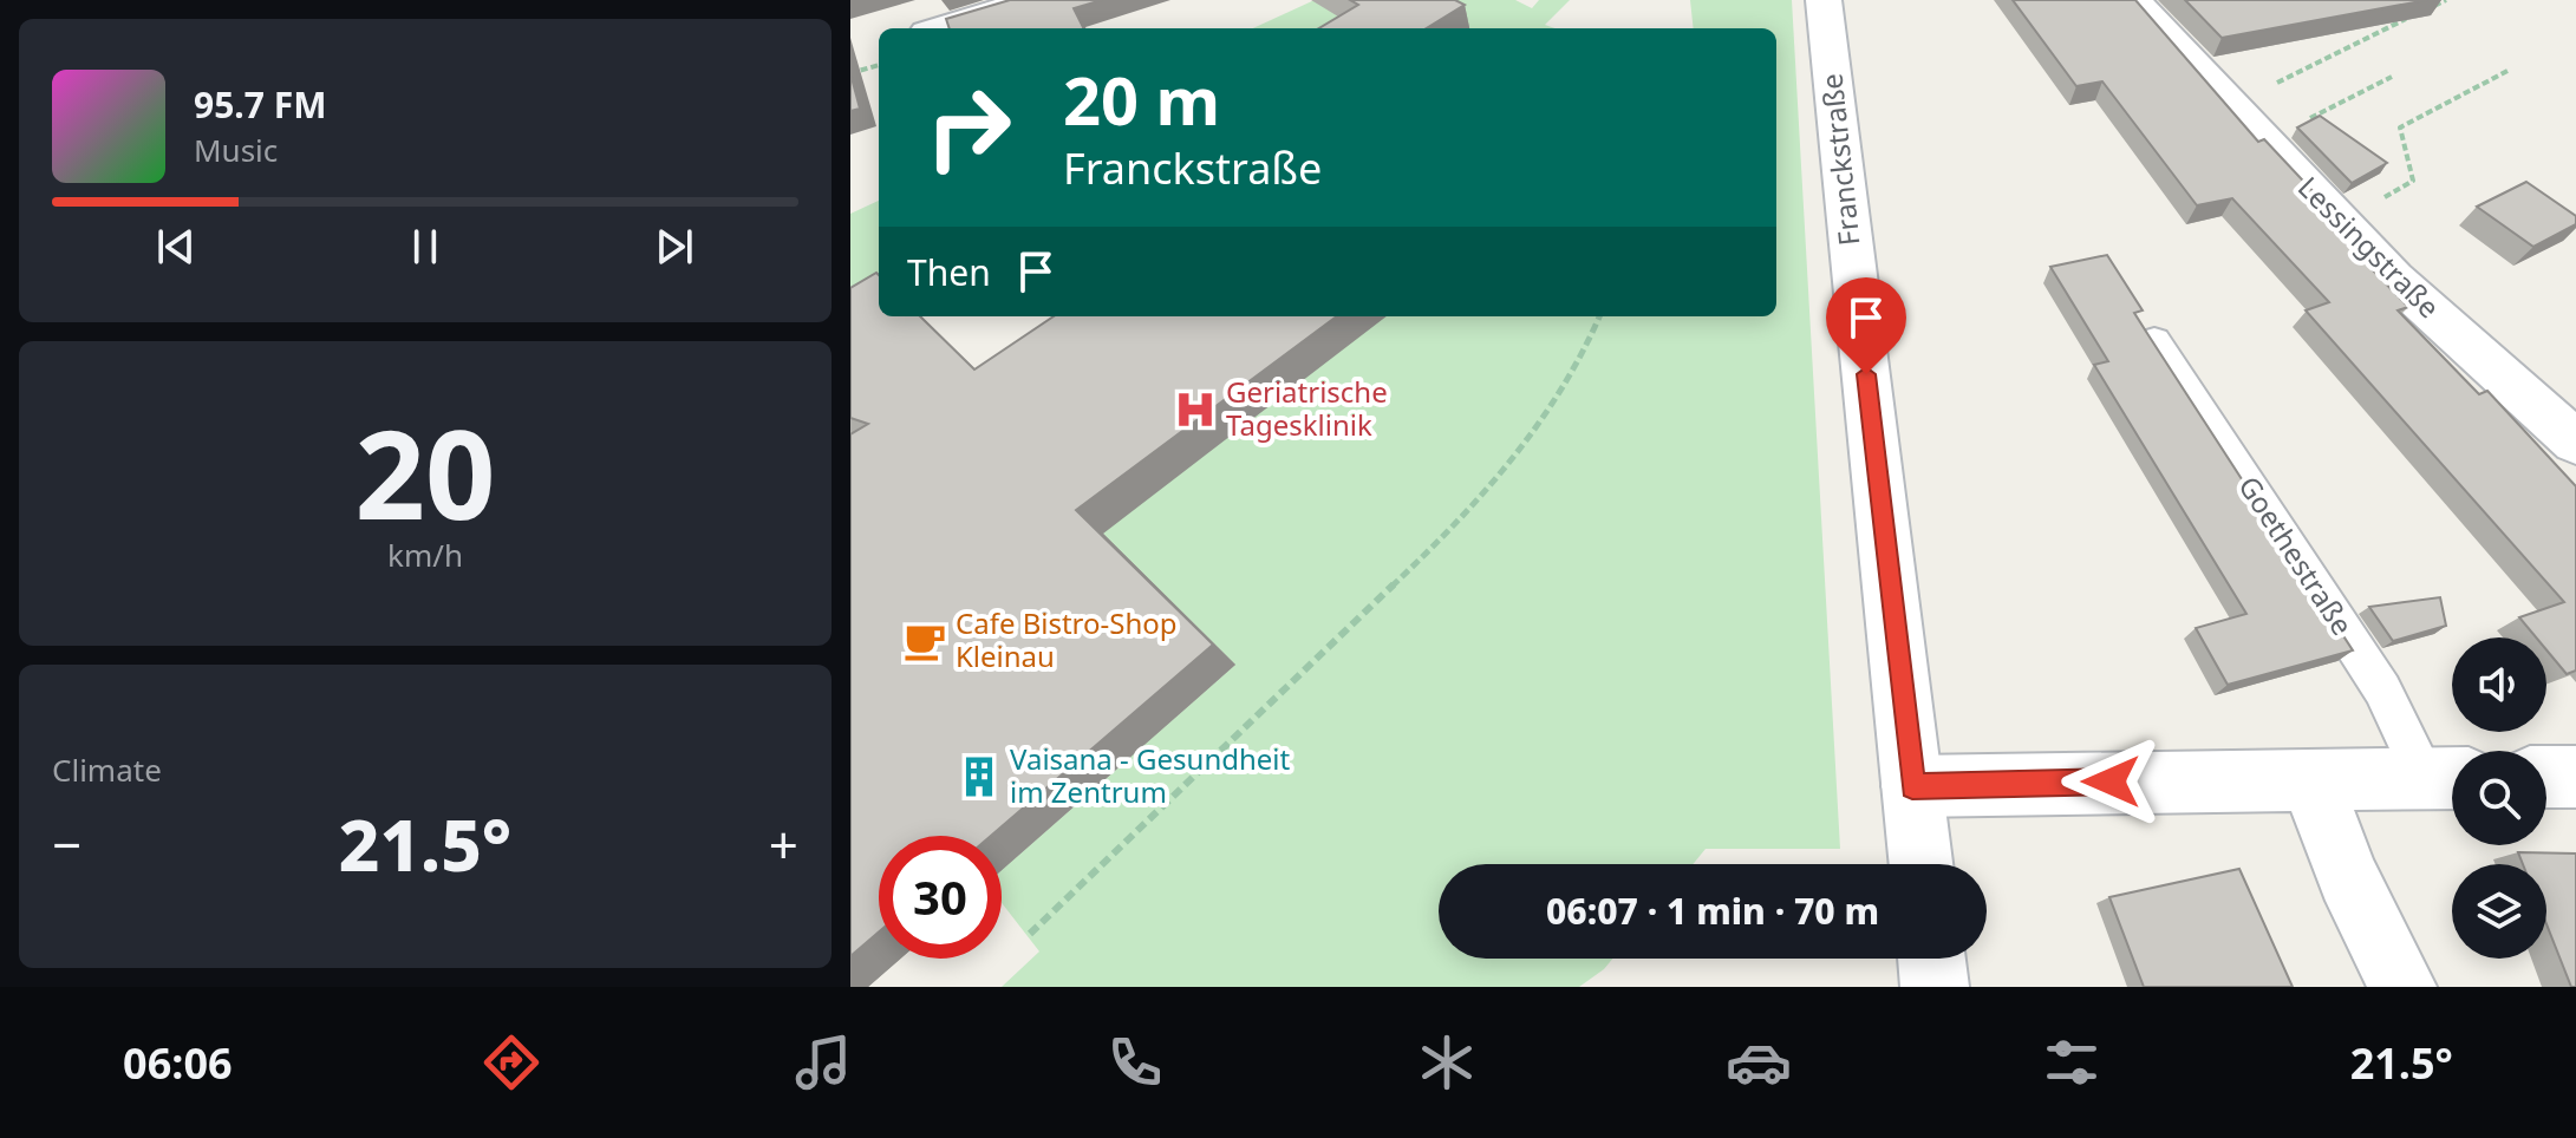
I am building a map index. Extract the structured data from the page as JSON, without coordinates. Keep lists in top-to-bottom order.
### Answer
{
  "streets": {
    "street": ["Franckstraße", "Lessingstraße", "Goethestraße"]
  },
  "crossings": [
    ["Franckstraße", "Goethestraße"]
  ],
  "places": {
    "hospital": ["Geriatrische Tagesklinik"],
    "cafe": ["Cafe Bistro-Shop Kleinau"],
    "building": ["Vaisana - Gesundheit im Zentrum"]
  },
  "page": {
    "turn": ["20 m", "Franckstraße"],
    "song": ["95.7 FM", "Music"],
    "then": "Then",
    "tile": [
      ["20", "km/h"],
      "Climate"
    ],
    "heat": ["−", "21.5°", "+"],
    "limit": "30",
    "trip": "06:07 · 1 min · 70 m",
    "tabs": ["06:06", "21.5°"]
  }
}
